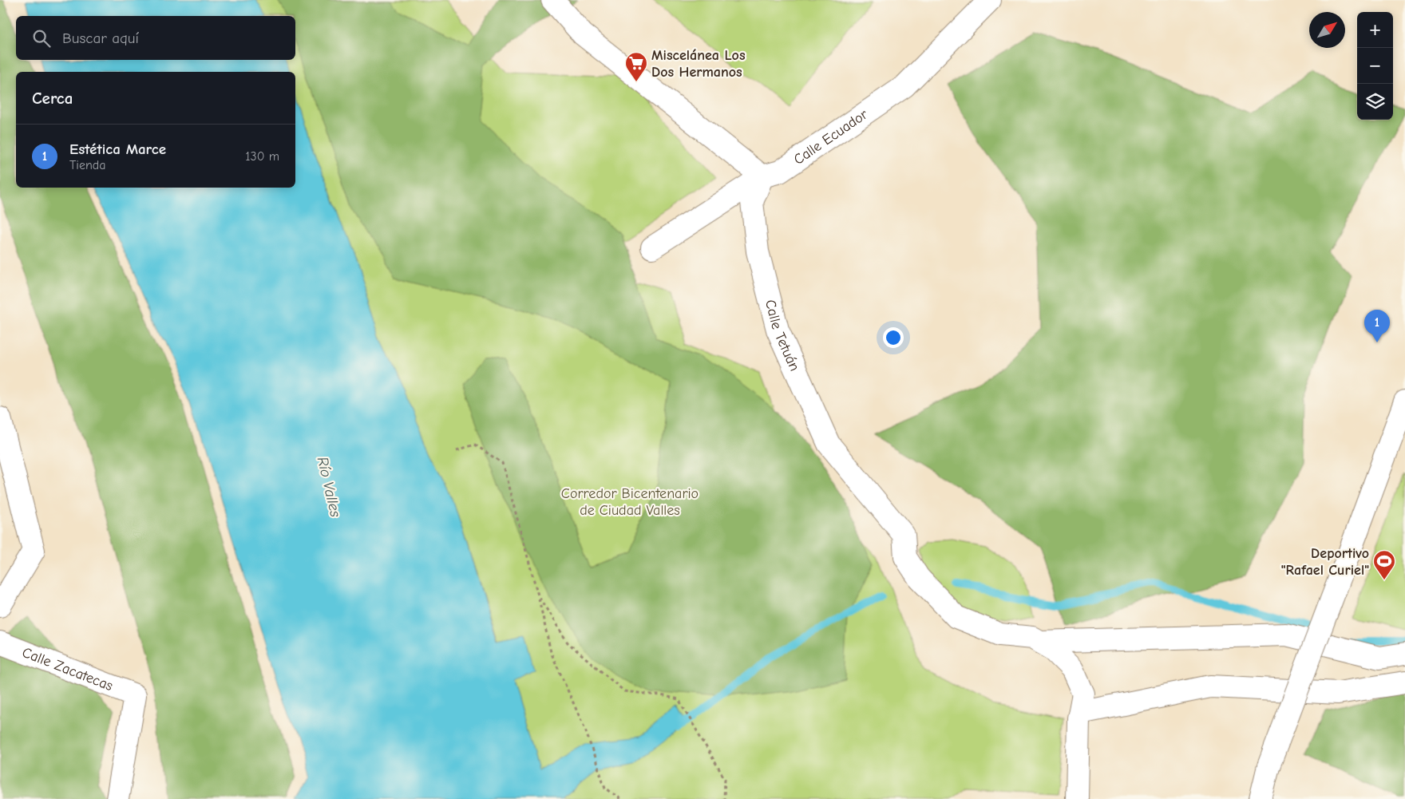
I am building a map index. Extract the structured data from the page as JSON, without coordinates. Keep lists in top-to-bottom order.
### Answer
{
  "streets": {
    "street": ["Calle Ecuador", "Calle Tetuán", "Calle Zacatecas"]
  },
  "crossings": [
    ["Calle Ecuador", "Calle Tetuán"]
  ],
  "water": ["Río Valles"],
  "parks": ["Corredor Bicentenario de Ciudad Valles"],
  "places": {
    "supermarket": ["Miscelánea Los Dos Hermanos"],
    "sports": ["Deportivo \"Rafael Curiel\""]
  },
  "north": "top right",
  "page": {
    "map_buttons": ["+", "−"],
    "search": "Buscar aquí",
    "heading": "Cerca",
    "list": [
      {
        "mark": "1",
        "name": "Estética Marce",
        "note": "Tienda",
        "value": "130 m"
      }
    ],
    "pins": "1"
  }
}
